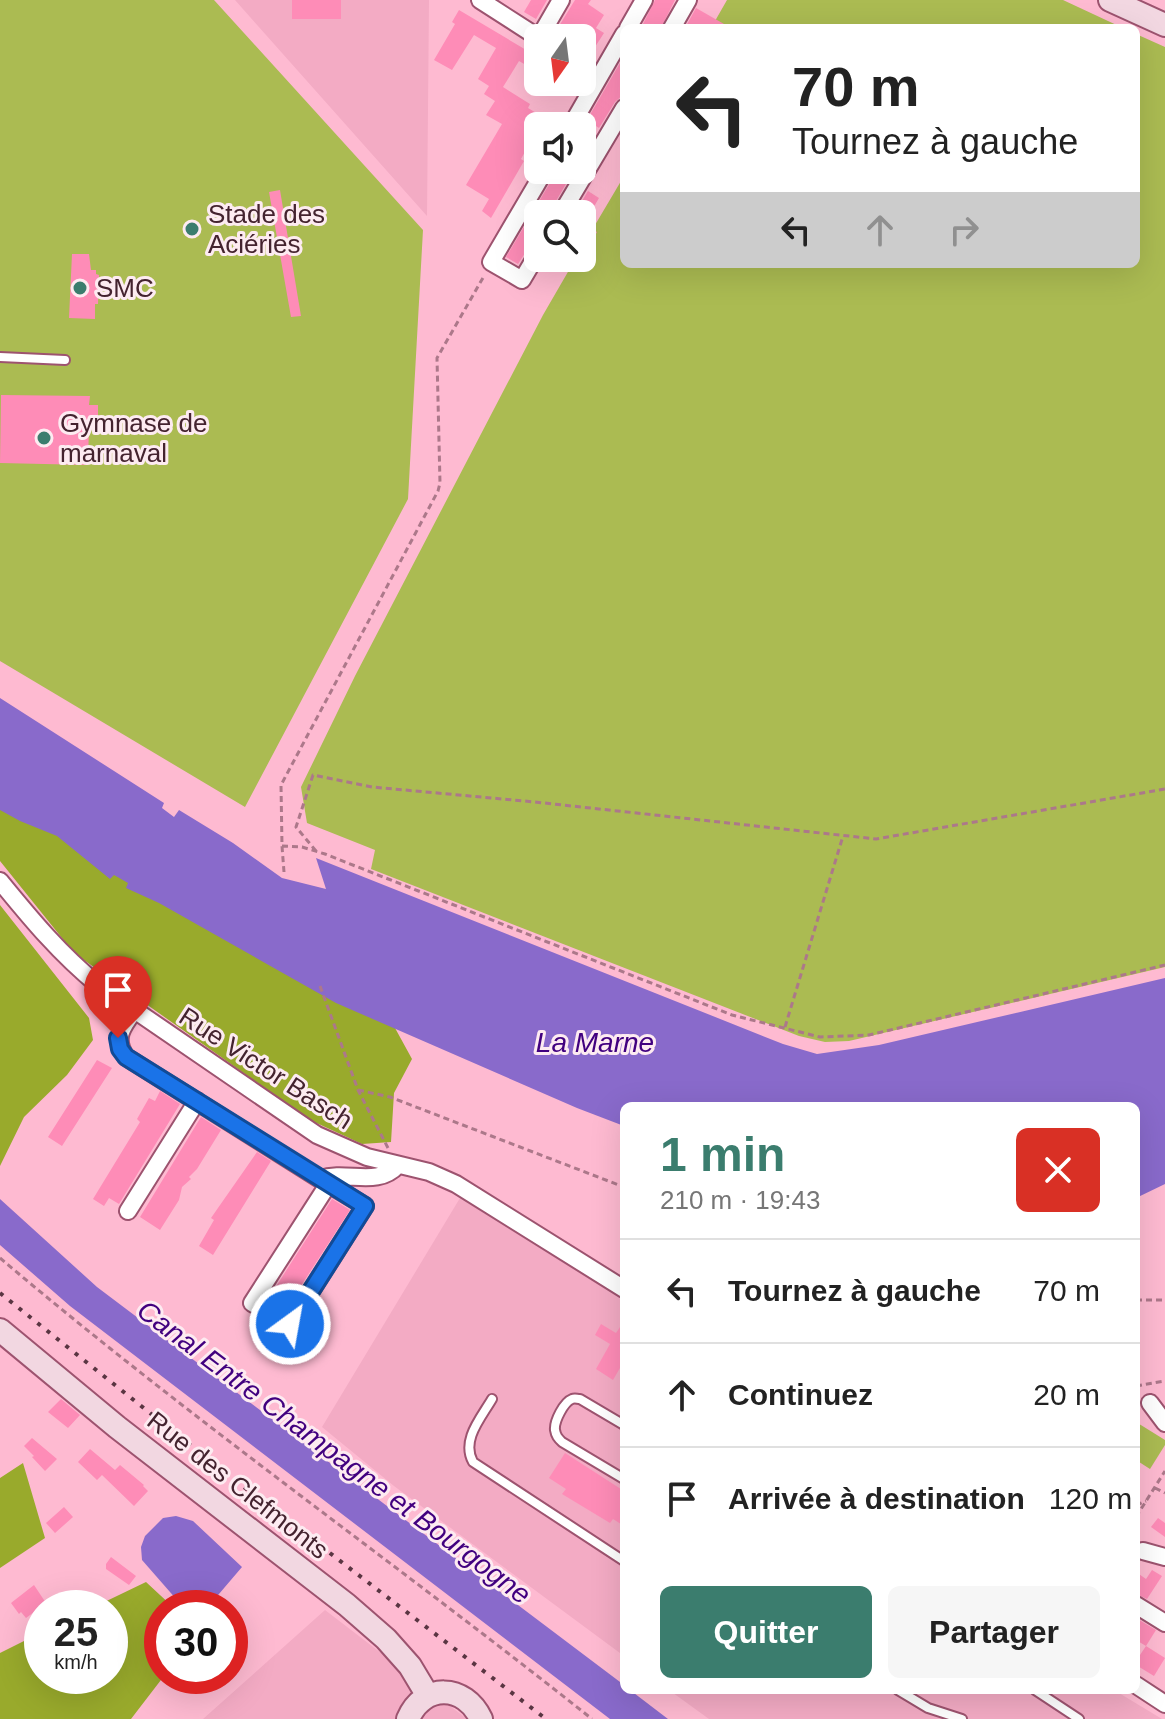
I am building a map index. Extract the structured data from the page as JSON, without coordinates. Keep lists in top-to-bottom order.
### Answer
{
  "streets": {
    "street": ["Rue Victor Basch", "Rue des Clefmonts"]
  },
  "water": ["La Marne", "Canal Entre Champagne et Bourgogne"],
  "places": ["Stade des Aciéries", "SMC", "Gymnase de marnaval"],
  "north": "bottom",
  "page": {
    "turn": ["70 m", "Tournez à gauche"],
    "heading": ["1 min", "210 m · 19:43"],
    "list": [
      {
        "name": "Tournez à gauche",
        "value": "70 m"
      },
      {
        "name": "Continuez",
        "value": "20 m"
      },
      {
        "name": "Arrivée à destination",
        "value": "120 m"
      }
    ],
    "buttons": ["Quitter", "Partager"],
    "speed": "25 km/h",
    "limit": "30"
  }
}
